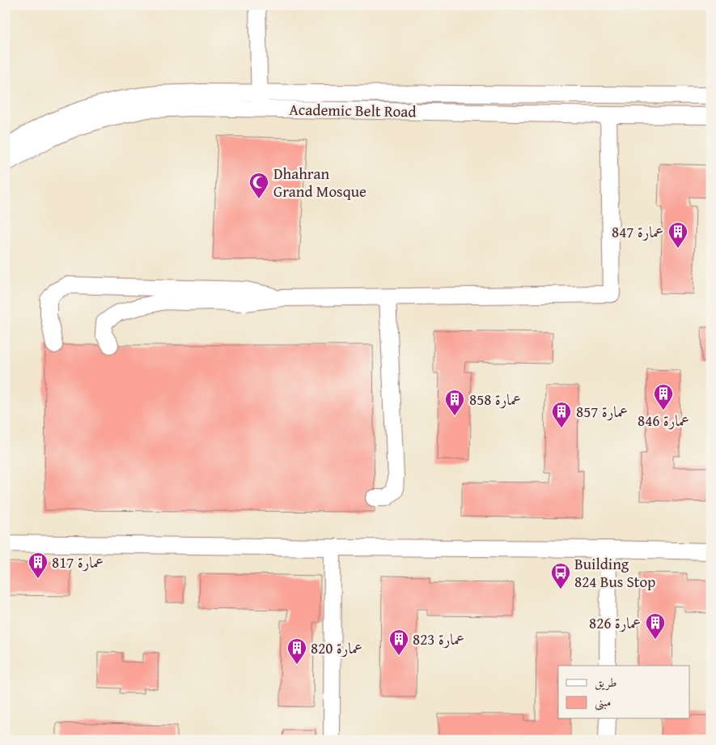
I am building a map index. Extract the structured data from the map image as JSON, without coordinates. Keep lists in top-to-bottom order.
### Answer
{
  "streets": {
    "street": ["Academic Belt Road"]
  },
  "places": {
    "mosque": ["Dhahran Grand Mosque"],
    "building": [
      "عمارة 847",
      "عمارة 846",
      "عمارة 858",
      "عمارة 857",
      "عمارة 817",
      "عمارة 826",
      "عمارة 823",
      "عمارة 820"
    ],
    "bus stop": ["Building 824 Bus Stop"]
  },
  "legend": ["طريق", "مبنى"]
}
